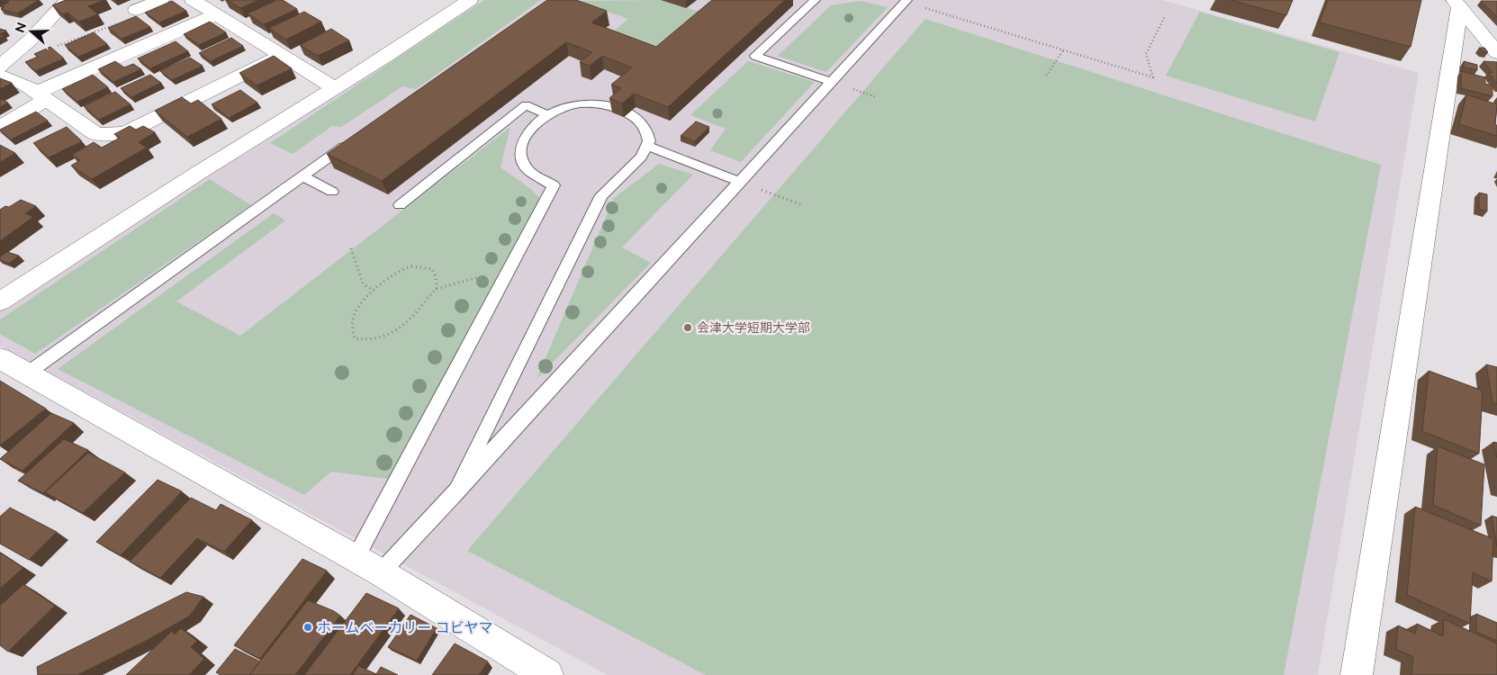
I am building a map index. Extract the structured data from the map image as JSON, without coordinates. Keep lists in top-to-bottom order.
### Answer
{
  "places": ["会津大学短期大学部", "ホームベーカリー コビヤマ"],
  "north": "left"
}
